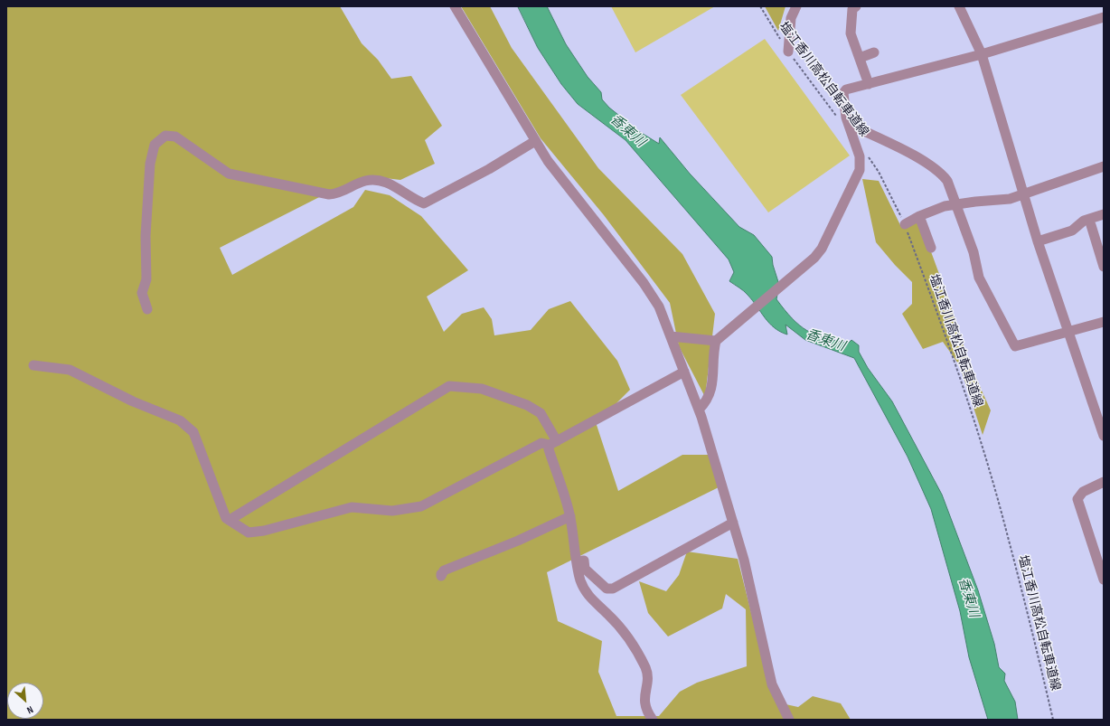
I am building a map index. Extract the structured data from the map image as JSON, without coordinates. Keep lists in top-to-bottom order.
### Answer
{
  "streets": {
    "path": ["塩江香川高松自転車道線"]
  },
  "water": ["香東川"],
  "north": "bottom right"
}
